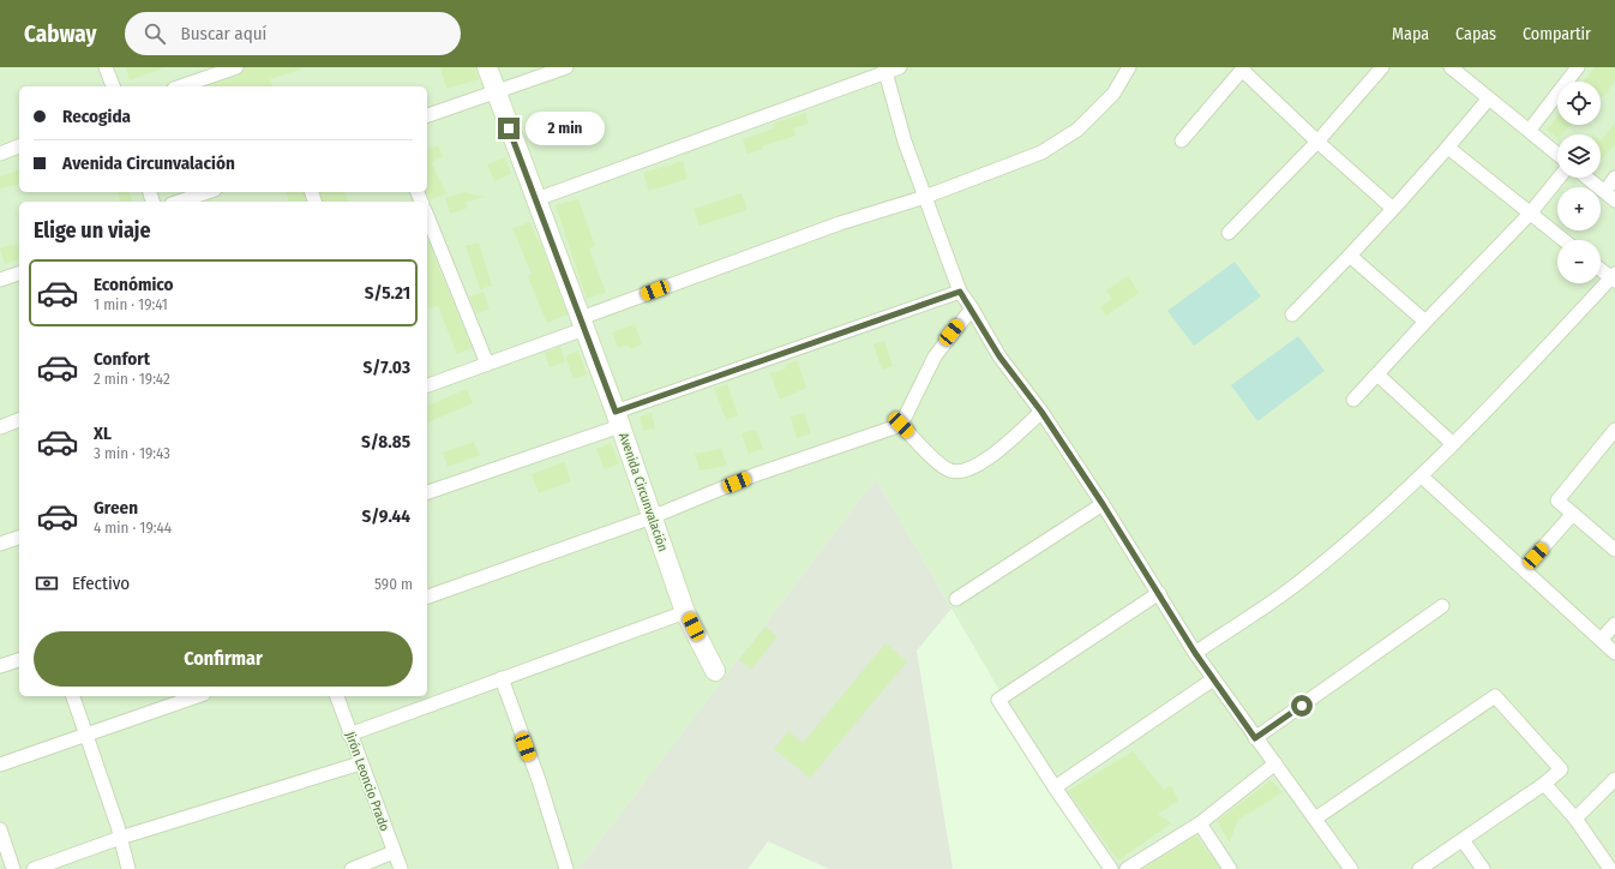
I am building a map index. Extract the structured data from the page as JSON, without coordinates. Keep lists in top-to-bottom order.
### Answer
{
  "streets": {
    "street": ["Avenida Circunvalación", "Jirón Leoncio Prado"]
  },
  "page": {
    "header": "Cabway",
    "search": "Buscar aquí",
    "nav": ["Mapa", "Capas", "Compartir"],
    "map_buttons": ["+", "−"],
    "banner": ["Recogida", "Avenida Circunvalación"],
    "bubble": "2 min",
    "heading": "Elige un viaje",
    "list": [
      {
        "name": "Económico",
        "note": "1 min · 19:41",
        "value": "S/5.21"
      },
      {
        "name": "Confort",
        "note": "2 min · 19:42",
        "value": "S/7.03"
      },
      {
        "name": "XL",
        "note": "3 min · 19:43",
        "value": "S/8.85"
      },
      {
        "name": "Green",
        "note": "4 min · 19:44",
        "value": "S/9.44"
      }
    ],
    "pay": ["Efectivo", "590 m"],
    "buttons": "Confirmar"
  }
}
